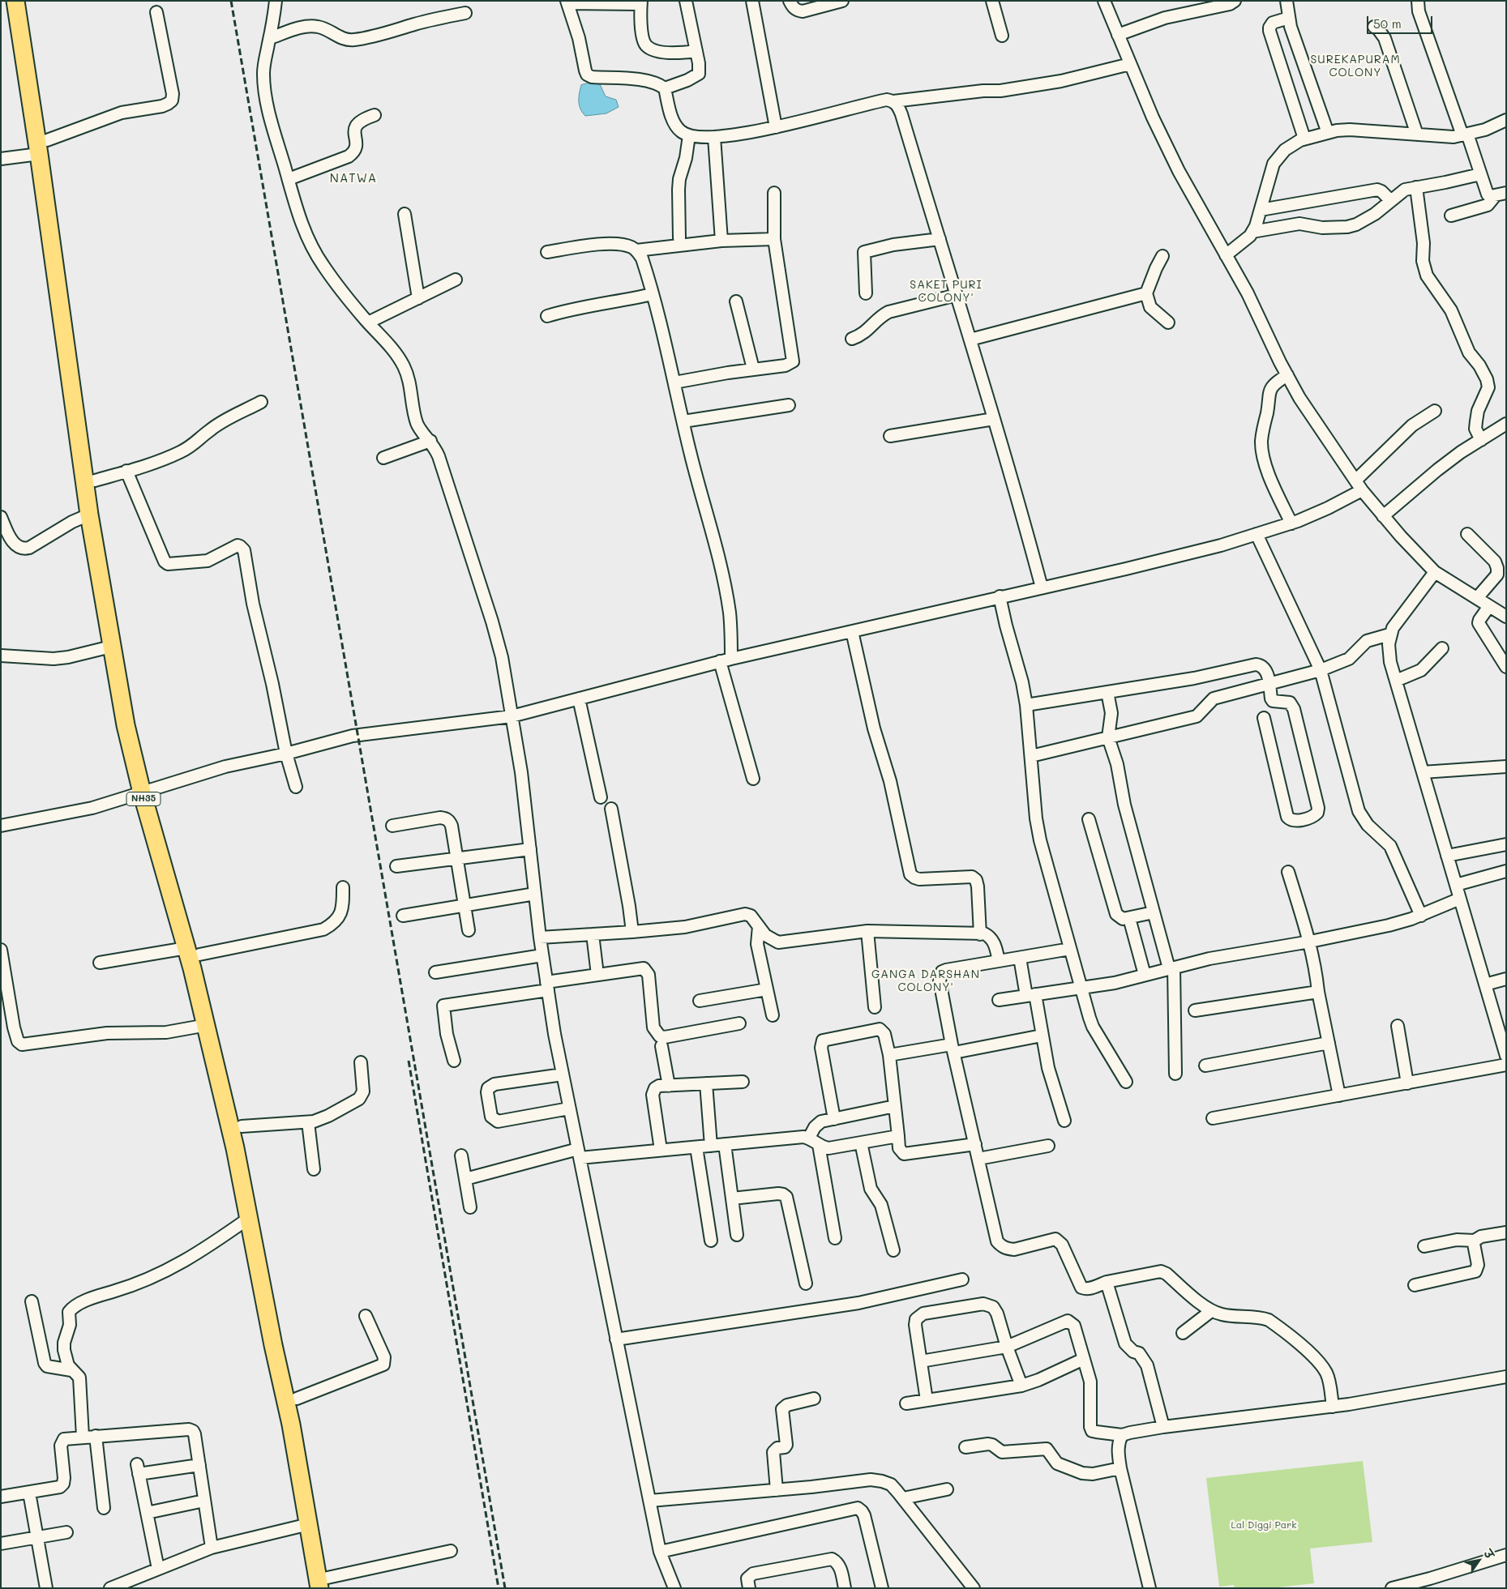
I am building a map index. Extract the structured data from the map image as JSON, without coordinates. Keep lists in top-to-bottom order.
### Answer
{
  "streets": {
    "highway": ["NH35"]
  },
  "districts": [
    "SUREKAPURAM COLONY",
    "NATWA",
    "SAKET PURI COLONY'",
    "GANGA DARSHAN COLONY'"
  ],
  "parks": ["Lal Diggi Park"],
  "scale_bar": "50 m",
  "north": "top right"
}
